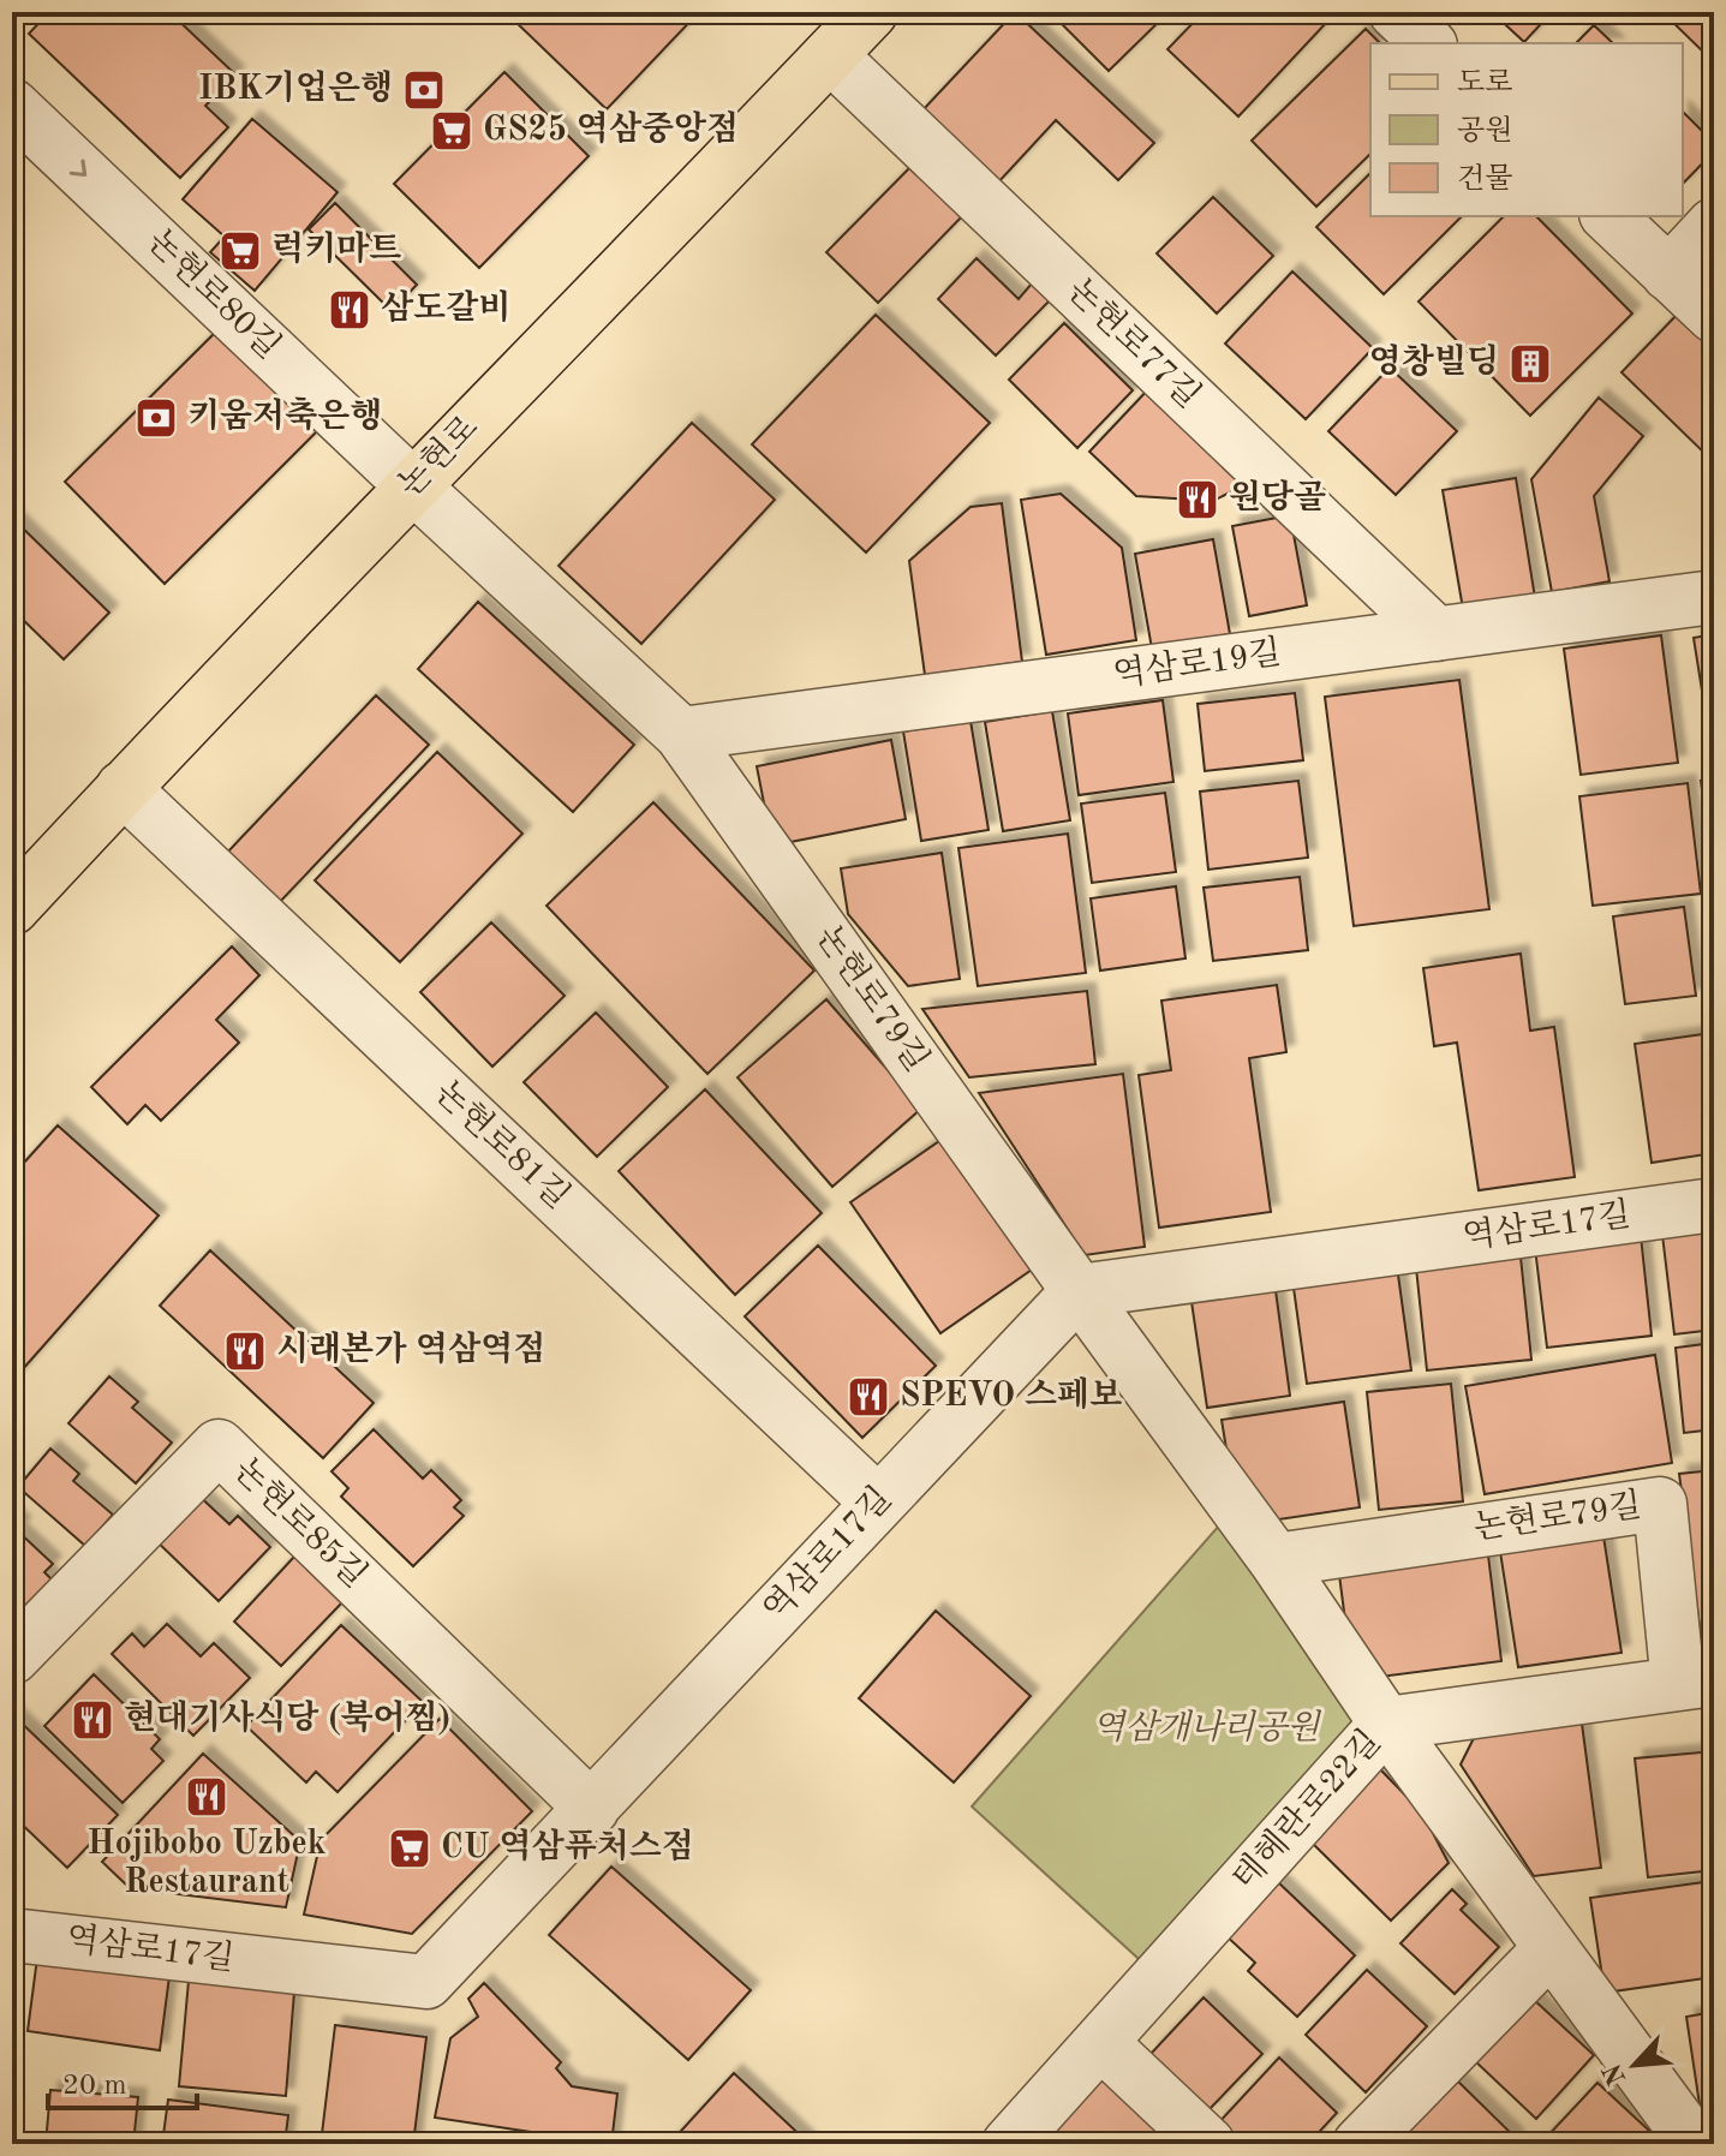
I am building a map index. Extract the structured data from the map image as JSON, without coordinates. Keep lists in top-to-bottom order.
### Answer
{
  "streets": {
    "main road": ["논현로"],
    "street": [
      "논현로80길",
      "논현로77길",
      "역삼로19길",
      "논현로79길",
      "논현로81길",
      "역삼로17길",
      "논현로85길",
      "테헤란로22길"
    ]
  },
  "crossings": [
    ["논현로80길", "논현로"],
    ["논현로80길", "논현로79길"],
    ["논현로77길", "논현로"],
    ["논현로77길", "역삼로19길"],
    ["논현로", "논현로79길"],
    ["논현로", "논현로81길"],
    ["역삼로19길", "논현로79길"],
    ["논현로79길", "역삼로17길"],
    ["논현로79길", "테헤란로22길"],
    ["논현로81길", "역삼로17길"],
    ["역삼로17길", "논현로85길"]
  ],
  "one_way": ["논현로80길"],
  "parks": ["역삼개나리공원"],
  "places": {
    "bank": ["IBK기업은행", "키움저축은행"],
    "supermarket": ["GS25 역삼중앙점", "럭키마트", "CU 역삼퓨처스점"],
    "restaurant": [
      "삼도갈비",
      "원당골",
      "시래본가 역삼역점",
      "SPEVO 스페보",
      "현대기사식당 (북어찜)",
      "Hojibobo Uzbek Restaurant"
    ],
    "building": ["영창빌딩"]
  },
  "legend": ["도로", "공원", "건물"],
  "scale_bar": "20 m",
  "north": "bottom left"
}
